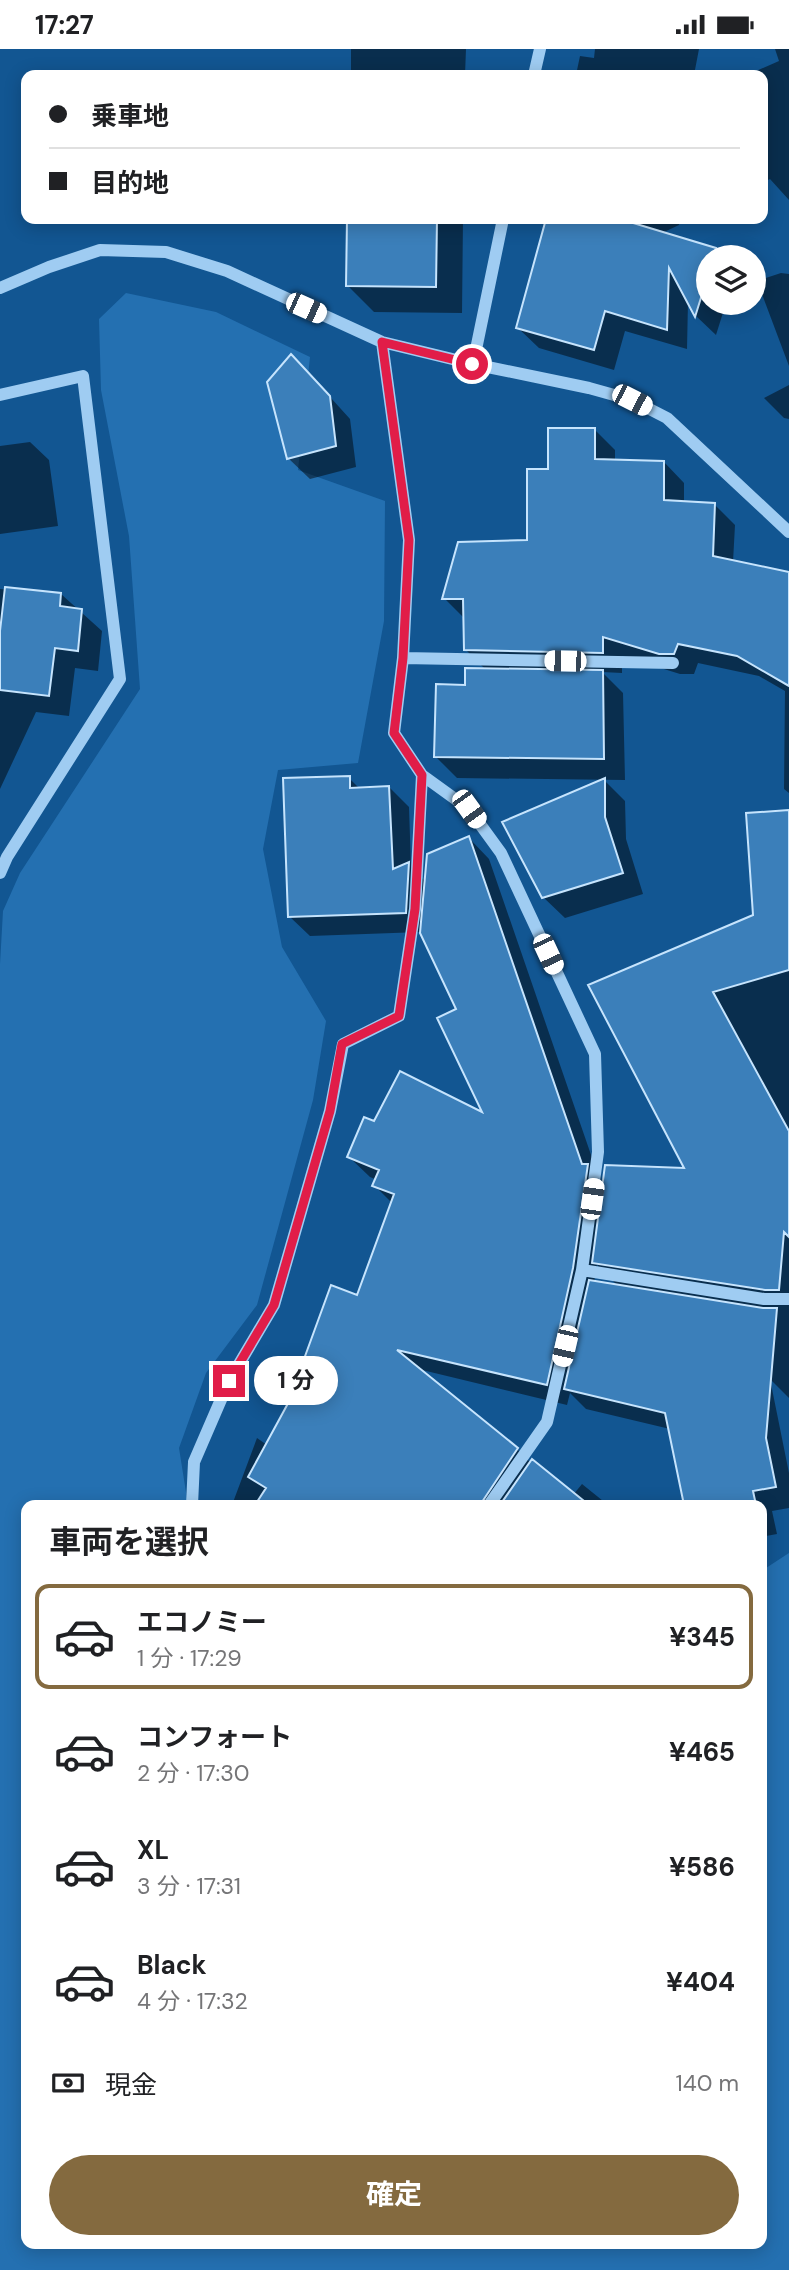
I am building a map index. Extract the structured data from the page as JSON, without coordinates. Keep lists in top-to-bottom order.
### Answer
{
  "page": {
    "status": "17:27",
    "banner": ["乗車地", "目的地"],
    "bubble": "1 分",
    "heading": "車両を選択",
    "list": [
      {
        "name": "エコノミー",
        "note": "1 分 · 17:29",
        "value": "¥345"
      },
      {
        "name": "コンフォート",
        "note": "2 分 · 17:30",
        "value": "¥465"
      },
      {
        "name": "XL",
        "note": "3 分 · 17:31",
        "value": "¥586"
      },
      {
        "name": "Black",
        "note": "4 分 · 17:32",
        "value": "¥404"
      }
    ],
    "pay": ["現金", "140 m"],
    "buttons": "確定"
  }
}
